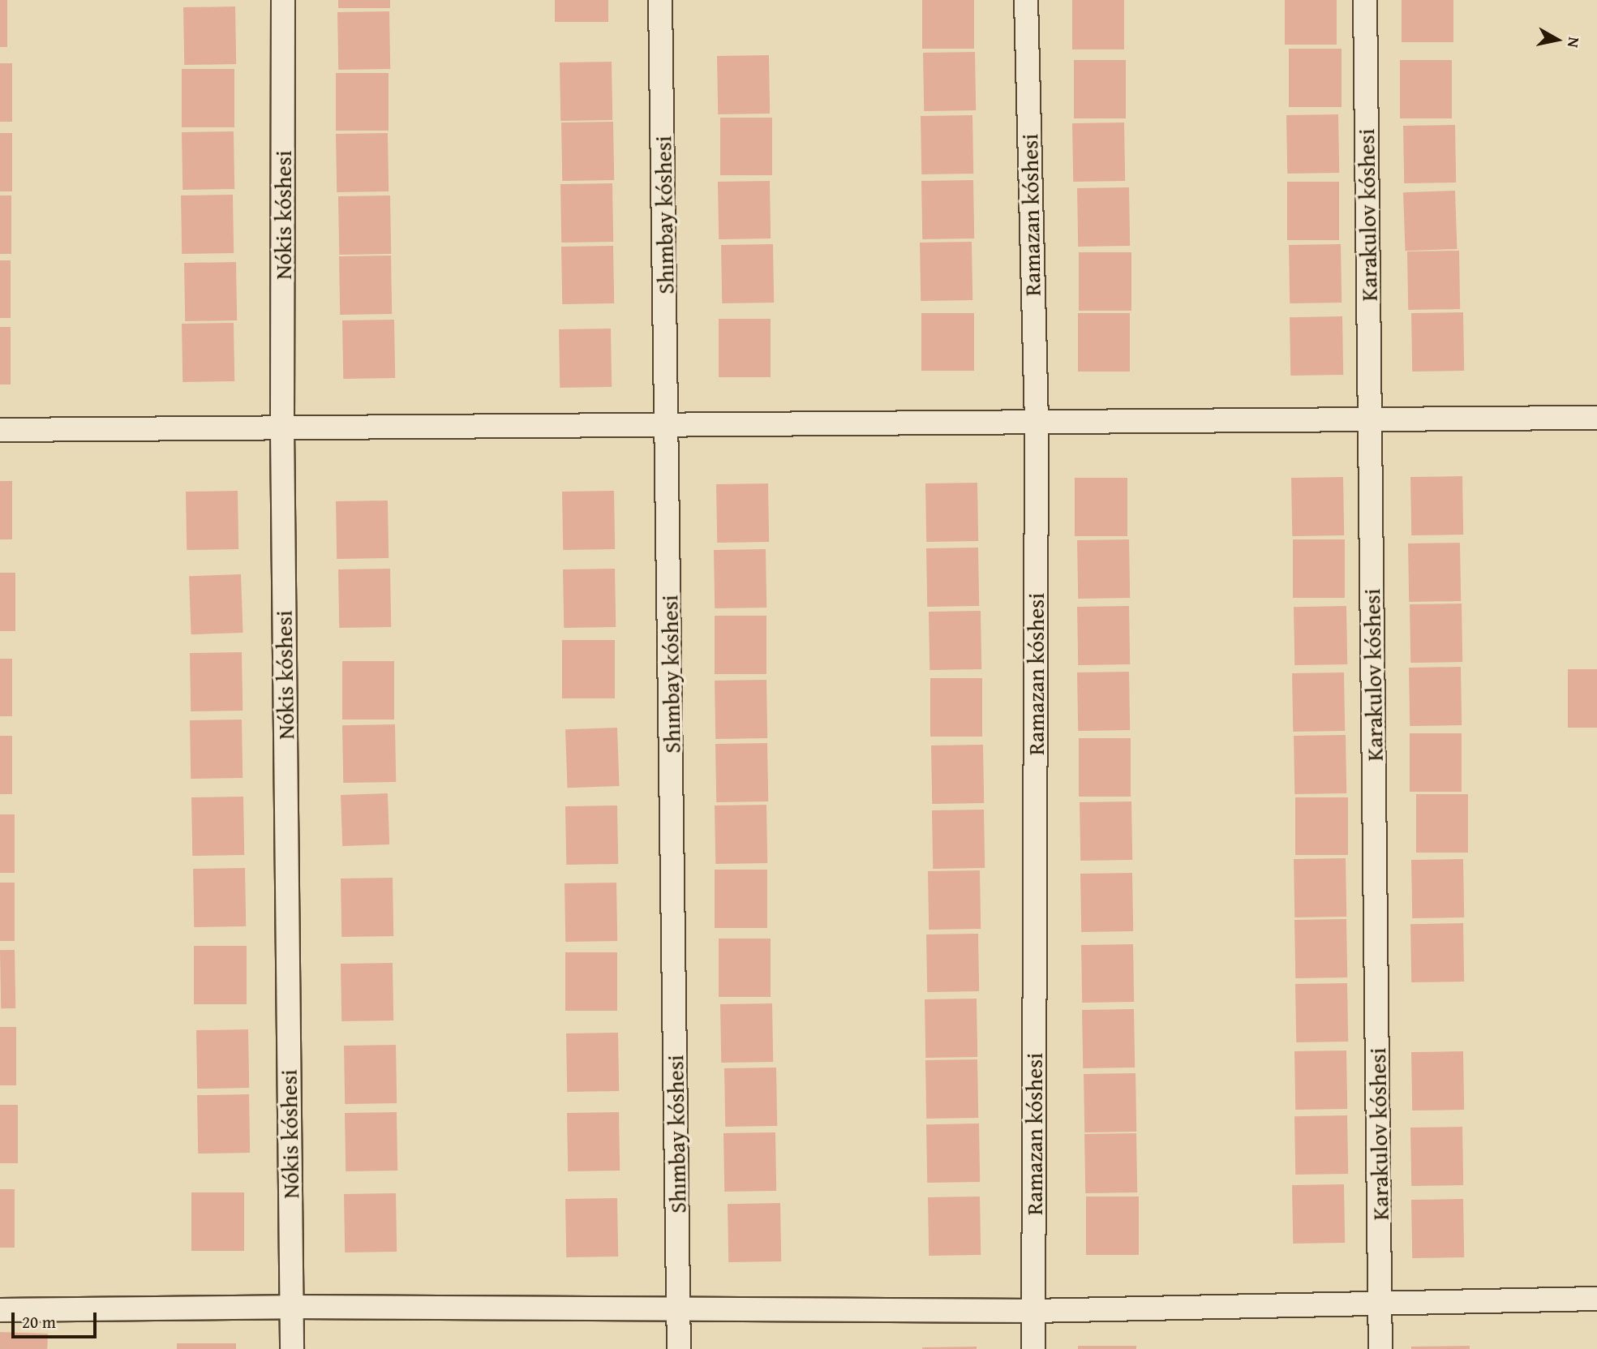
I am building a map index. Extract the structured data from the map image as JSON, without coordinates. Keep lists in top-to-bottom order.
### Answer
{
  "streets": {
    "street": [
      "Nókis kóshesi",
      "Shımbay kóshesi",
      "Ramazan kóshesi",
      "Karakulov kóshesi"
    ]
  },
  "scale_bar": "20 m",
  "north": "right"
}
